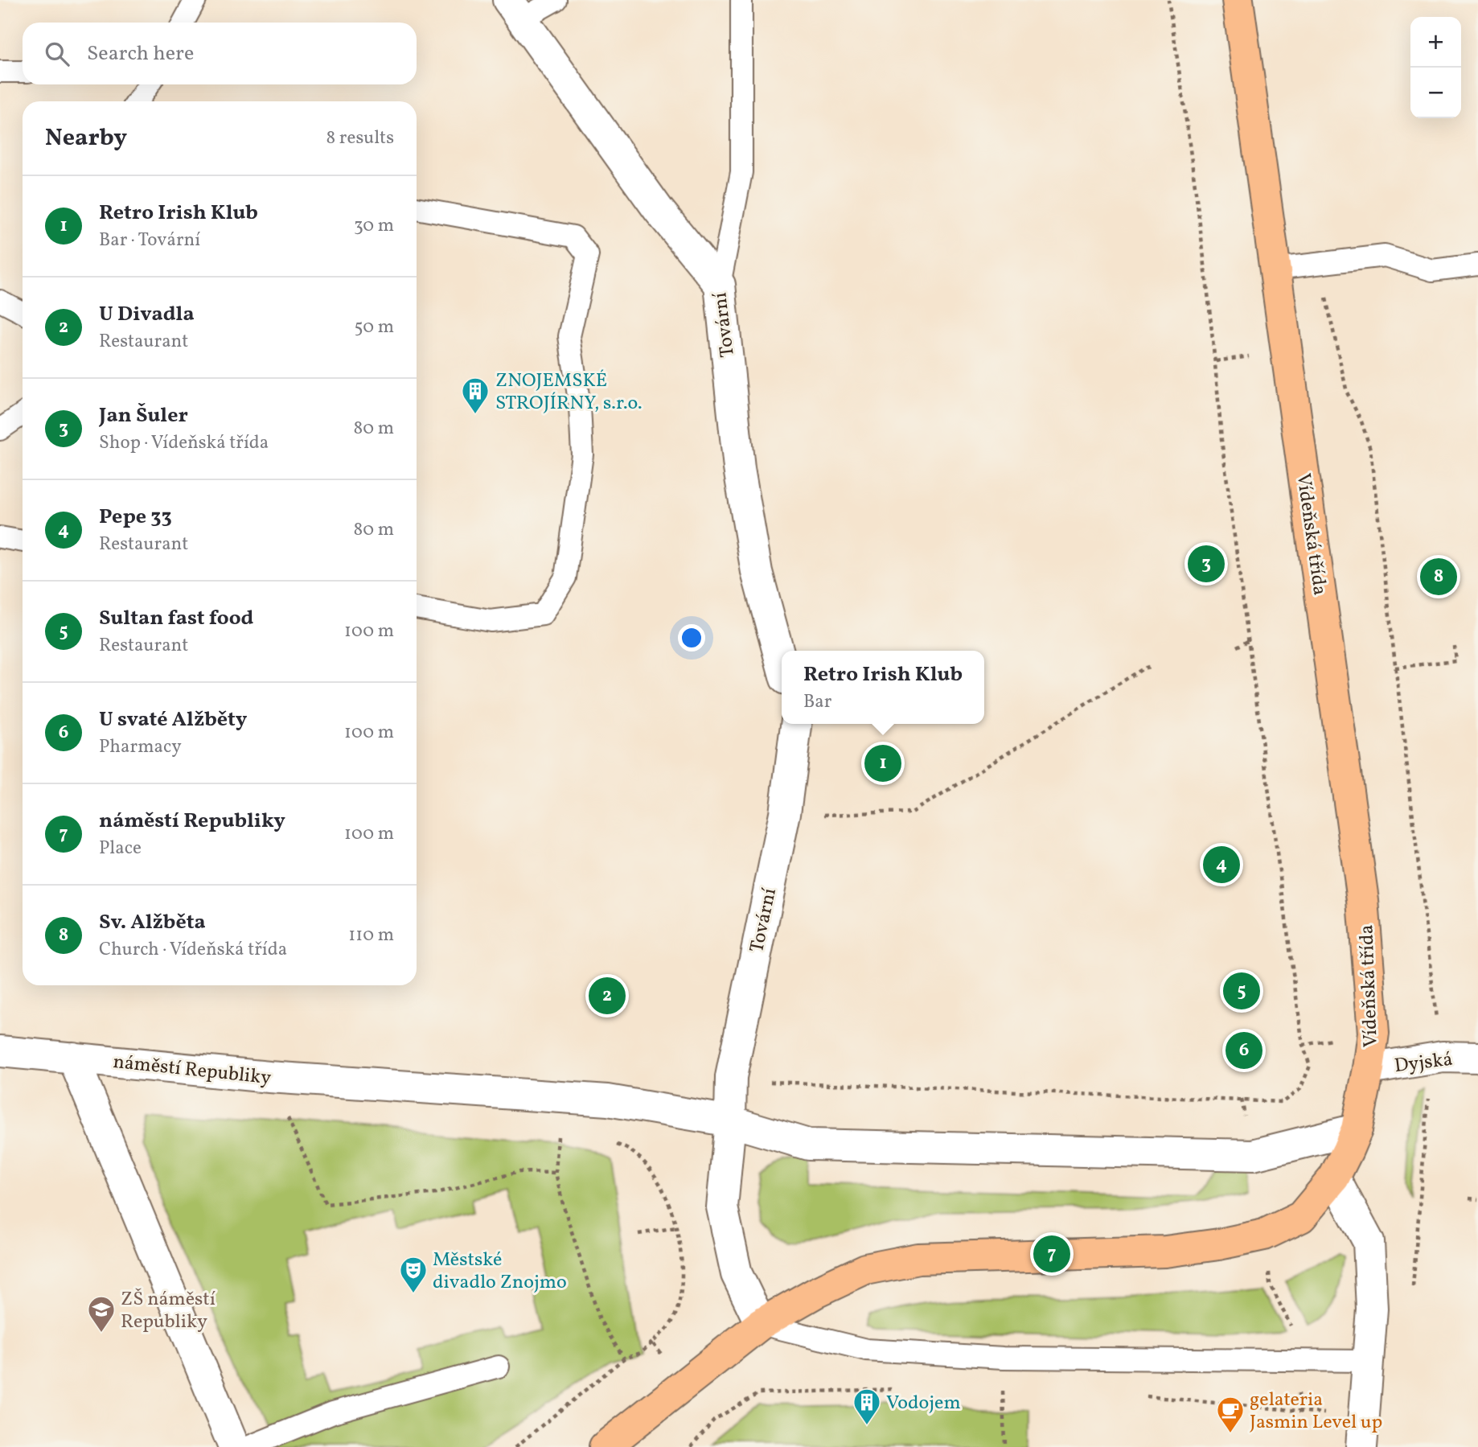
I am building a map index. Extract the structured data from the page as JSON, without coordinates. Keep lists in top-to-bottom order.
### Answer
{
  "streets": {
    "main road": ["Vídeňská třída"],
    "street": ["Tovární", "Dyjská", "náměstí Republiky"]
  },
  "crossings": [
    ["Tovární", "náměstí Republiky"],
    ["Vídeňská třída", "Dyjská"]
  ],
  "places": {
    "building": ["ZNOJEMSKÉ STROJÍRNY, s.r.o.", "Vodojem"],
    "theatre": ["Městské divadlo Znojmo"],
    "school or university": ["ZŠ náměstí Republiky"],
    "cafe": ["gelateria Jasmin Level up"]
  },
  "page": {
    "map_buttons": ["+", "−"],
    "search": "Search here",
    "heading": ["Nearby", "8 results"],
    "list": [
      {
        "mark": "1",
        "name": "Retro Irish Klub",
        "note": "Bar · Tovární",
        "value": "30 m"
      },
      {
        "mark": "2",
        "name": "U Divadla",
        "note": "Restaurant",
        "value": "50 m"
      },
      {
        "mark": "3",
        "name": "Jan Šuler",
        "note": "Shop · Vídeňská třída",
        "value": "80 m"
      },
      {
        "mark": "4",
        "name": "Pepe 33",
        "note": "Restaurant",
        "value": "80 m"
      },
      {
        "mark": "5",
        "name": "Sultan fast food",
        "note": "Restaurant",
        "value": "100 m"
      },
      {
        "mark": "6",
        "name": "U svaté Alžběty",
        "note": "Pharmacy",
        "value": "100 m"
      },
      {
        "mark": "7",
        "name": "náměstí Republiky",
        "note": "Place",
        "value": "100 m"
      },
      {
        "mark": "8",
        "name": "Sv. Alžběta",
        "note": "Church · Vídeňská třída",
        "value": "110 m"
      }
    ],
    "pins": [
      "3",
      "8",
      "1",
      "4",
      "5",
      "2",
      "6",
      "7"
    ],
    "popup": ["Retro Irish Klub", "Bar"]
  }
}
